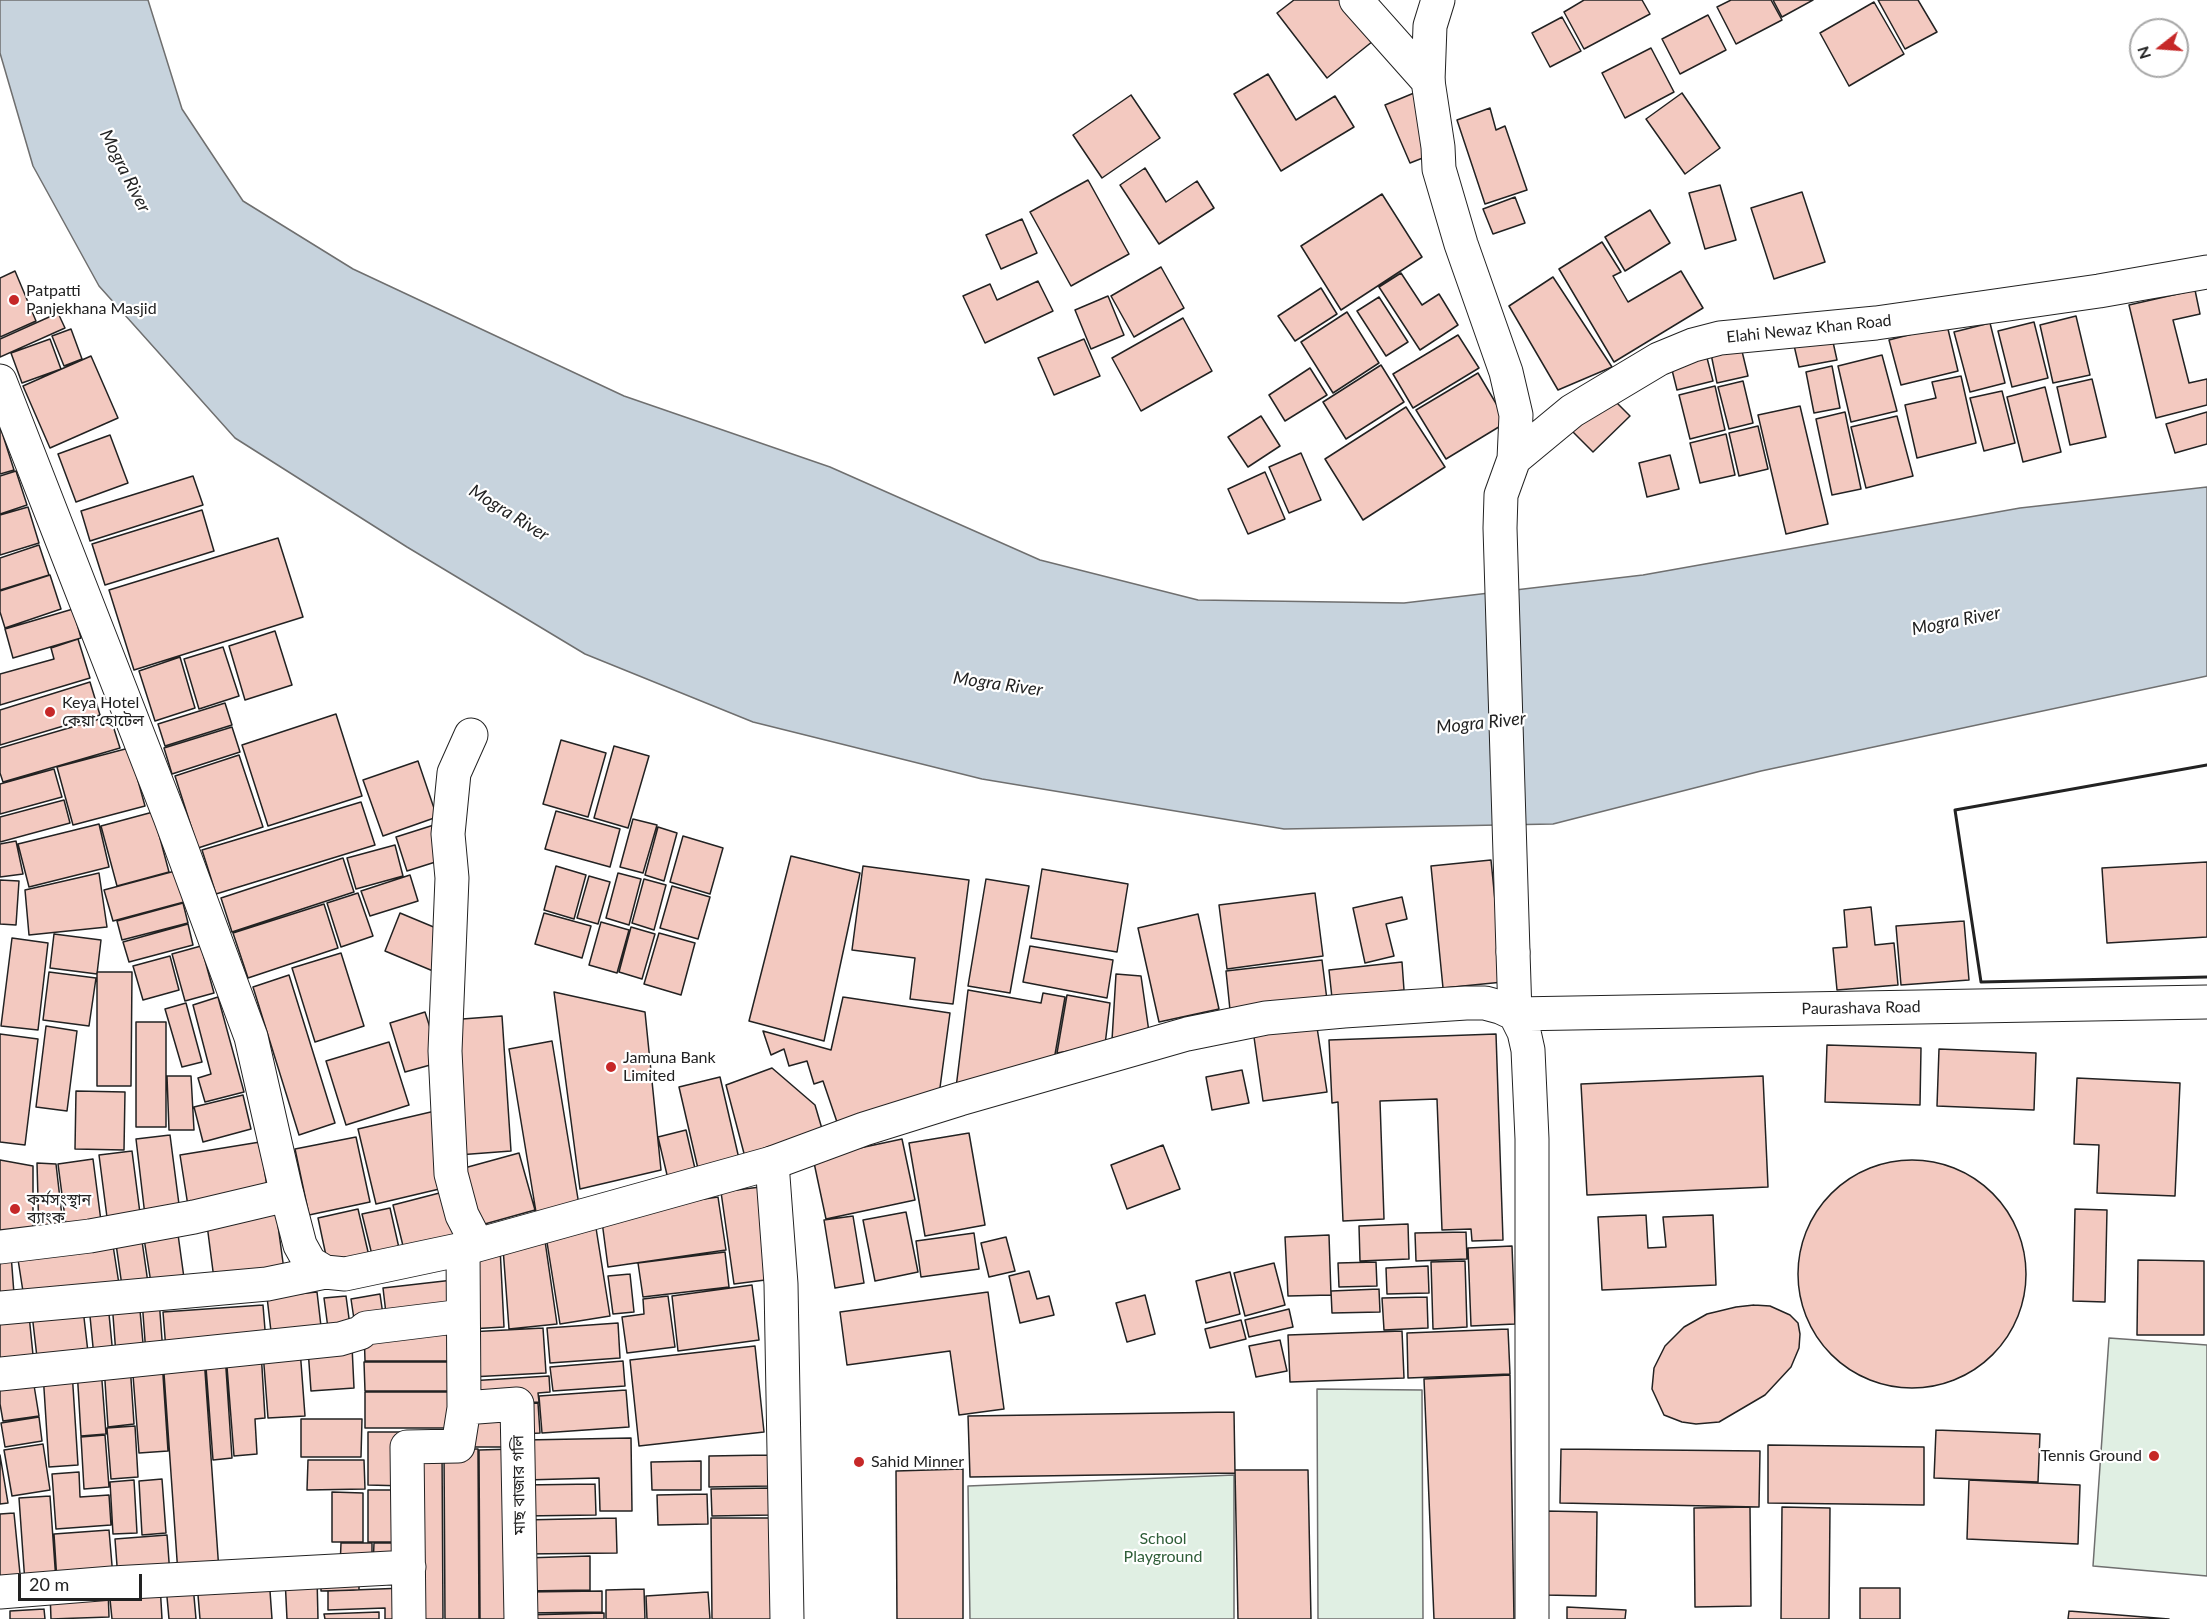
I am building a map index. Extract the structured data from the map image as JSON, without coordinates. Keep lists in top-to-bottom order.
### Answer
{
  "streets": {
    "street": ["Elahi Newaz Khan Road", "Paurashava Road", "মাছ বাজার গলি"]
  },
  "water": ["Mogra River"],
  "parks": ["School Playground"],
  "places": [
    "Patpatti Panjekhana Masjid",
    "Keya Hotel কেয়া হোটেল",
    "Jamuna Bank Limited",
    "কর্মসংস্থান ব্যাংক",
    "Tennis Ground",
    "Sahid Minner"
  ],
  "scale_bar": "20 m",
  "north": "left"
}
